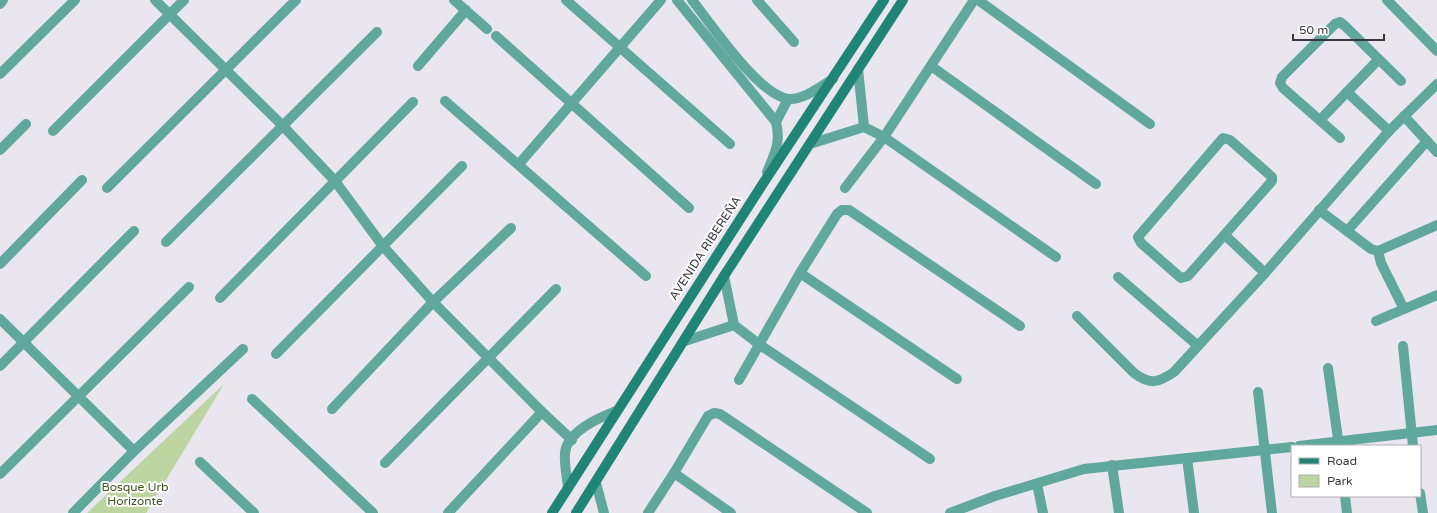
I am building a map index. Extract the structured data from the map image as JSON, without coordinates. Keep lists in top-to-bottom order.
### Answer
{
  "streets": {
    "street": ["AVENIDA RIBEREÑA"]
  },
  "parks": ["Bosque Urb Horizonte"],
  "legend": ["Road", "Park"],
  "scale_bar": "50 m"
}
